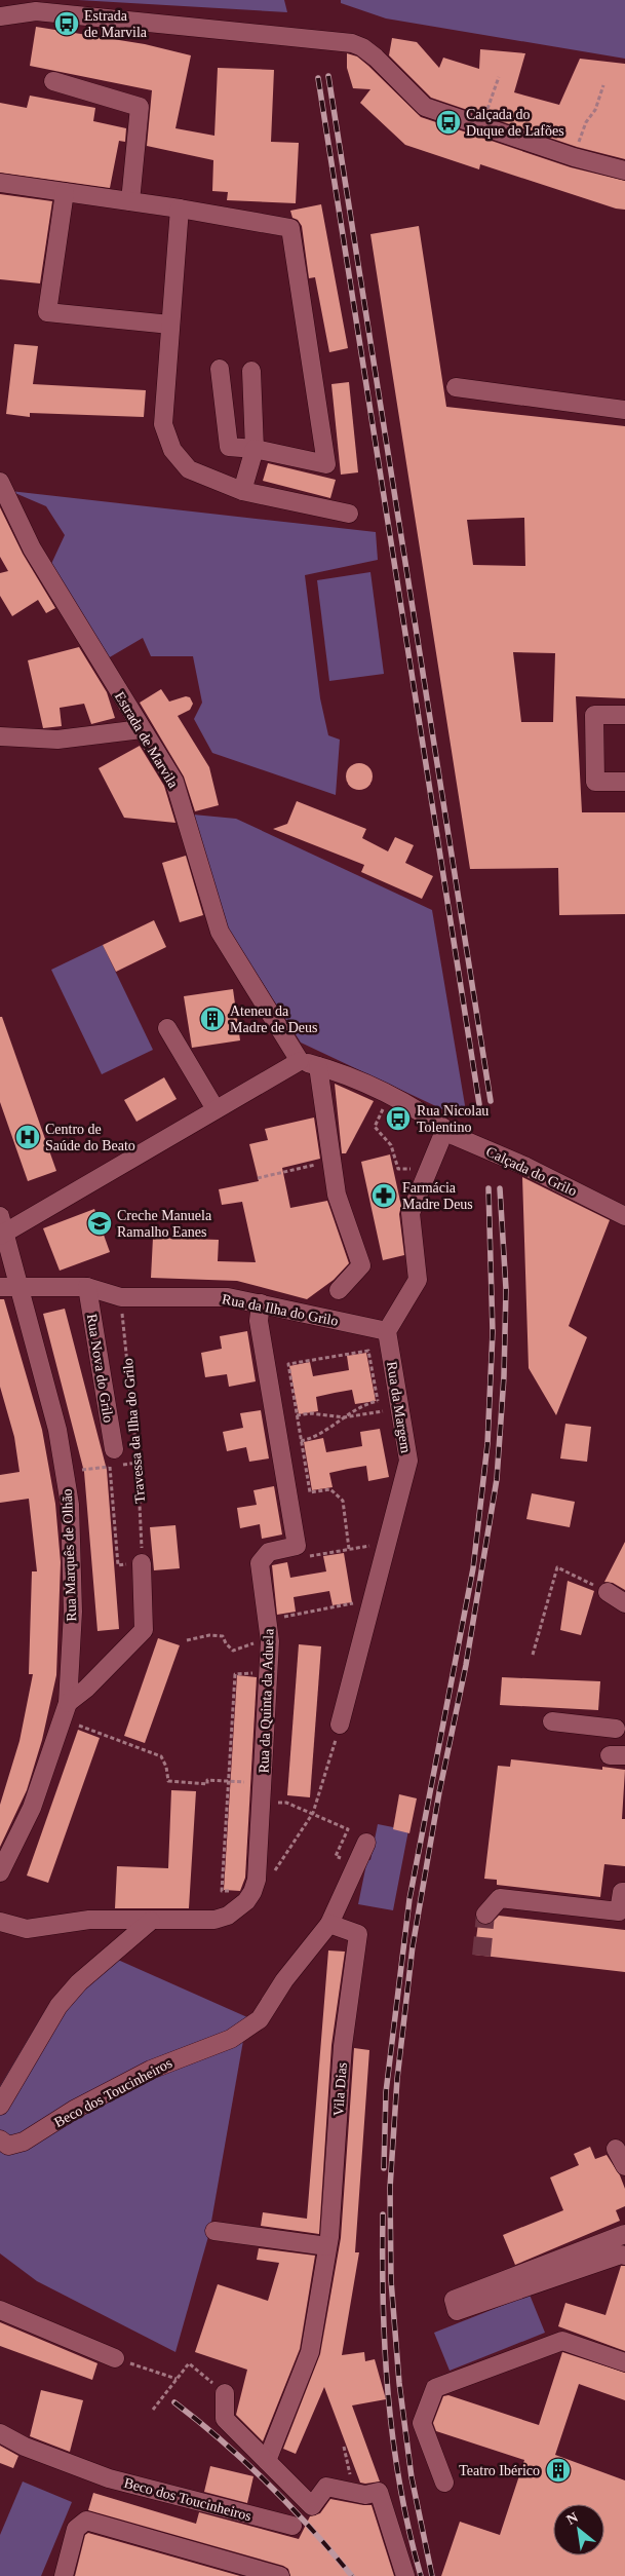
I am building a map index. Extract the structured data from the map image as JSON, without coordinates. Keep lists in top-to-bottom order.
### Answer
{
  "streets": {
    "street": [
      "Estrada de Marvila",
      "Calçada do Grilo",
      "Rua da Ilha do Grilo",
      "Rua Nova do Grilo",
      "Rua da Margem",
      "Rua Marquês de Olhão",
      "Rua da Quinta da Aduela",
      "Vila Dias",
      "Beco dos Toucinheiros"
    ],
    "path": ["Travessa da Ilha do Grilo"]
  },
  "crossings": [
    ["Estrada de Marvila", "Calçada do Grilo"],
    ["Rua da Ilha do Grilo", "Rua Nova do Grilo"],
    ["Rua da Ilha do Grilo", "Rua da Margem"],
    ["Rua da Ilha do Grilo", "Travessa da Ilha do Grilo"],
    ["Rua da Ilha do Grilo", "Rua Marquês de Olhão"],
    ["Rua da Ilha do Grilo", "Rua da Quinta da Aduela"],
    ["Vila Dias", "Beco dos Toucinheiros"]
  ],
  "places": {
    "bus stop": ["Estrada de Marvila", "Calçada do Duque de Lafões", "Rua Nicolau Tolentino"],
    "building": ["Ateneu da Madre de Deus", "Teatro Ibérico"],
    "hospital": ["Centro de Saúde do Beato"],
    "pharmacy": ["Farmácia Madre Deus"],
    "school or university": ["Creche Manuela Ramalho Eanes"]
  },
  "north": "top left"
}
